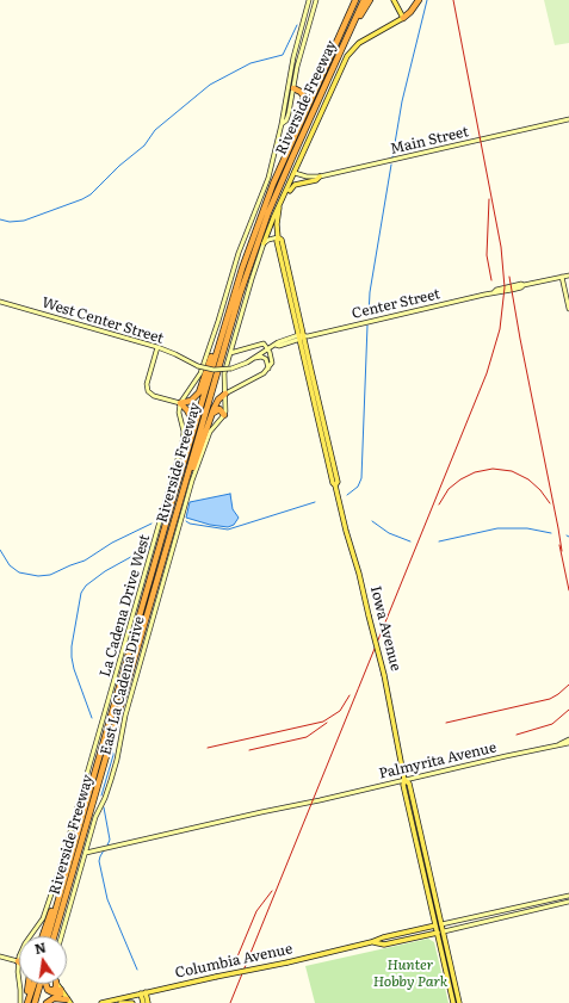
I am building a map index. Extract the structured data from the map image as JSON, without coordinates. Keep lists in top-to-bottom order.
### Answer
{
  "streets": {
    "highway": ["Riverside Freeway"],
    "main road": [
      "Main Street",
      "Center Street",
      "West Center Street",
      "La Cadena Drive West",
      "Iowa Avenue",
      "East La Cadena Drive",
      "Palmyrita Avenue",
      "Columbia Avenue"
    ]
  },
  "crossings": [
    ["Center Street", "West Center Street"],
    ["Center Street", "Iowa Avenue"],
    ["Iowa Avenue", "Palmyrita Avenue"],
    ["Iowa Avenue", "Columbia Avenue"],
    ["East La Cadena Drive", "Palmyrita Avenue"]
  ],
  "parks": ["Hunter Hobby Park"],
  "north": "top"
}
